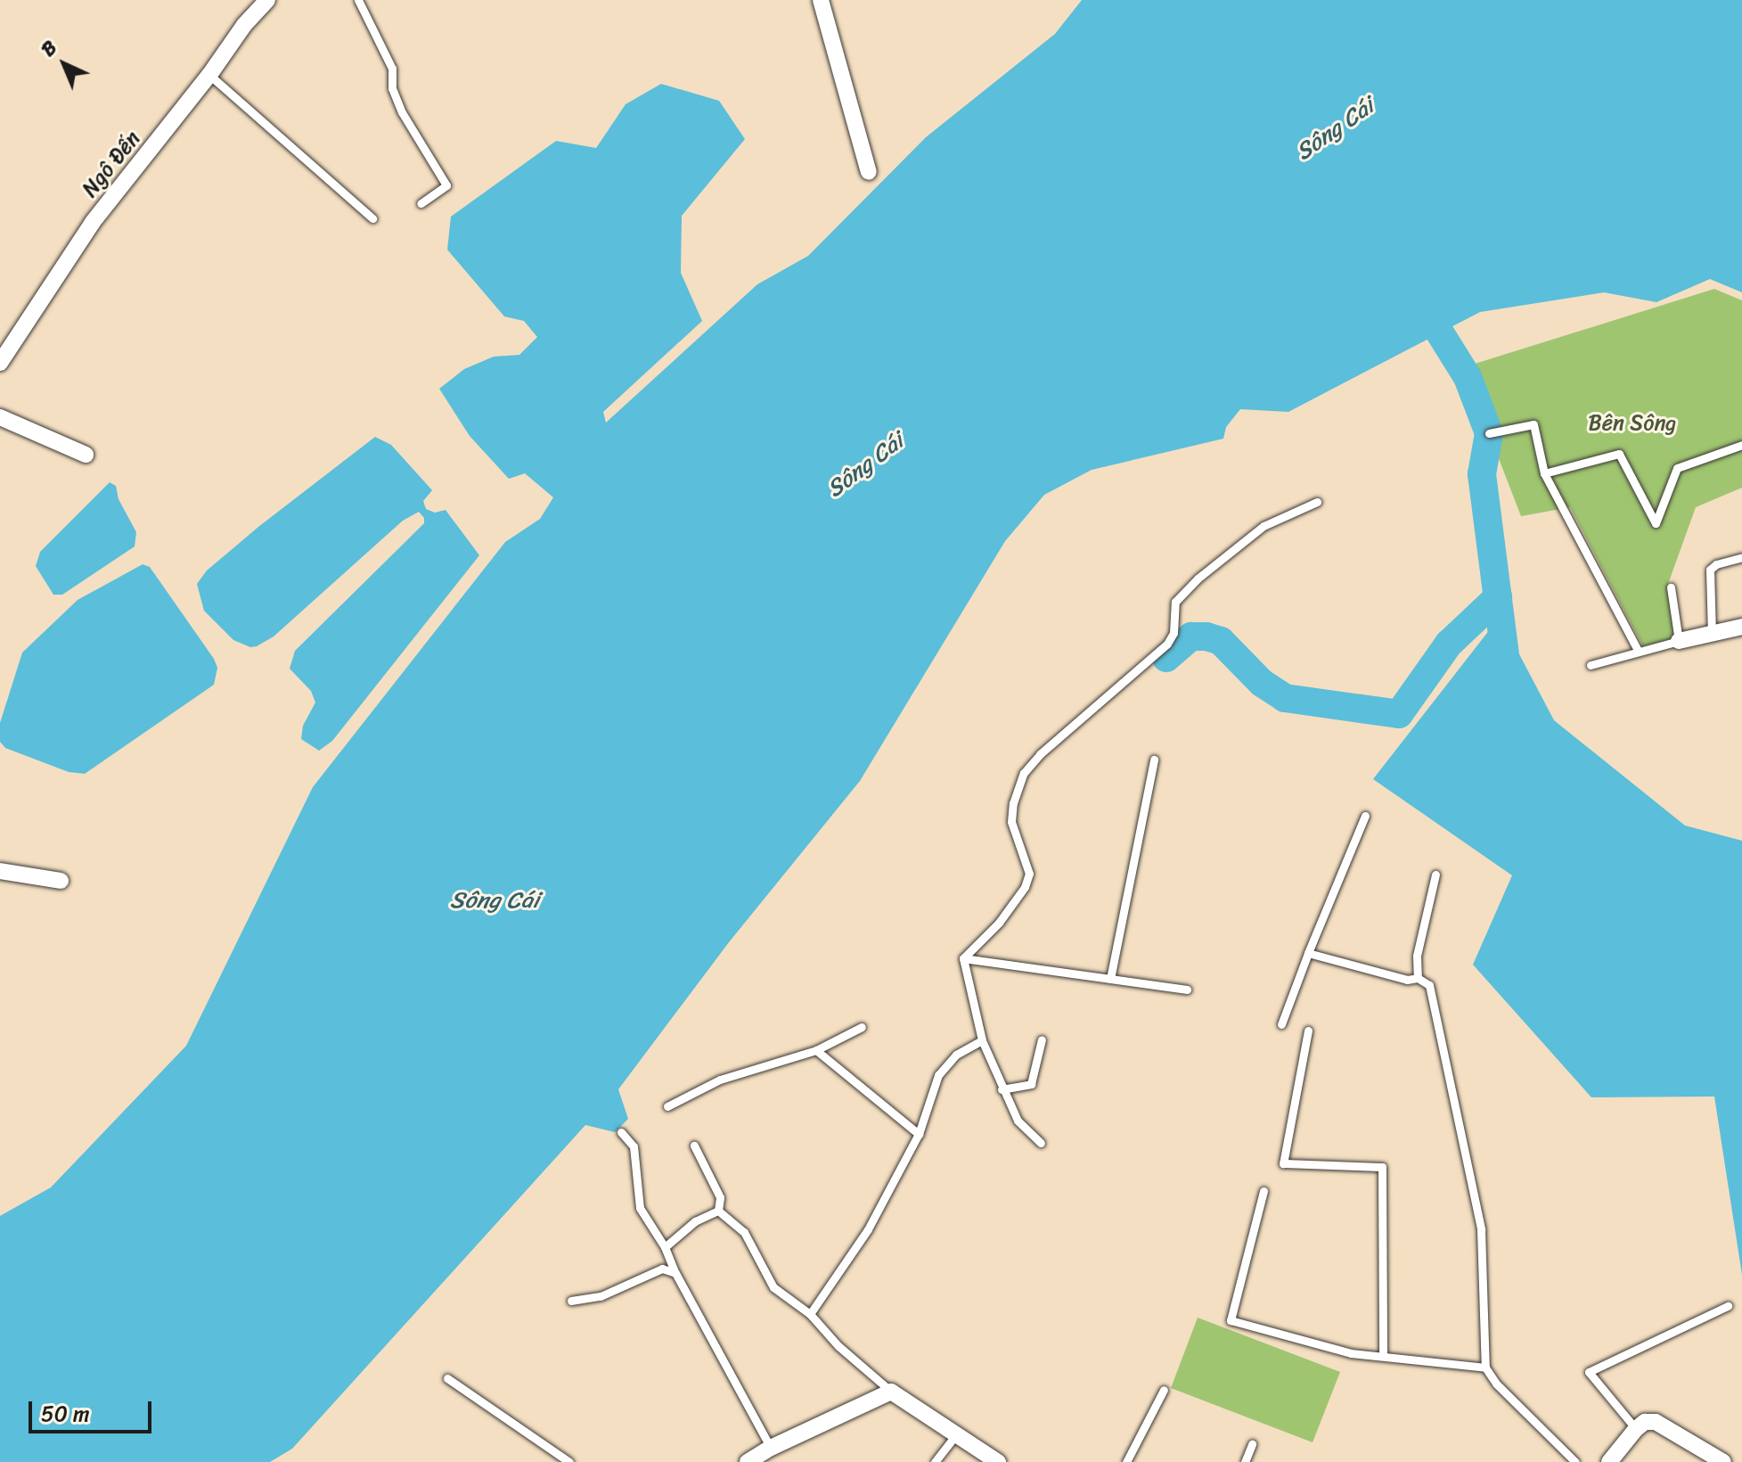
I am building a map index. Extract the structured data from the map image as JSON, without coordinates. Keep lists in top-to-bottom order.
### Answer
{
  "streets": {
    "street": ["Ngô Đến"]
  },
  "water": ["Sông Cái"],
  "parks": ["Bên Sông"],
  "scale_bar": "50 m",
  "north": "top left"
}
